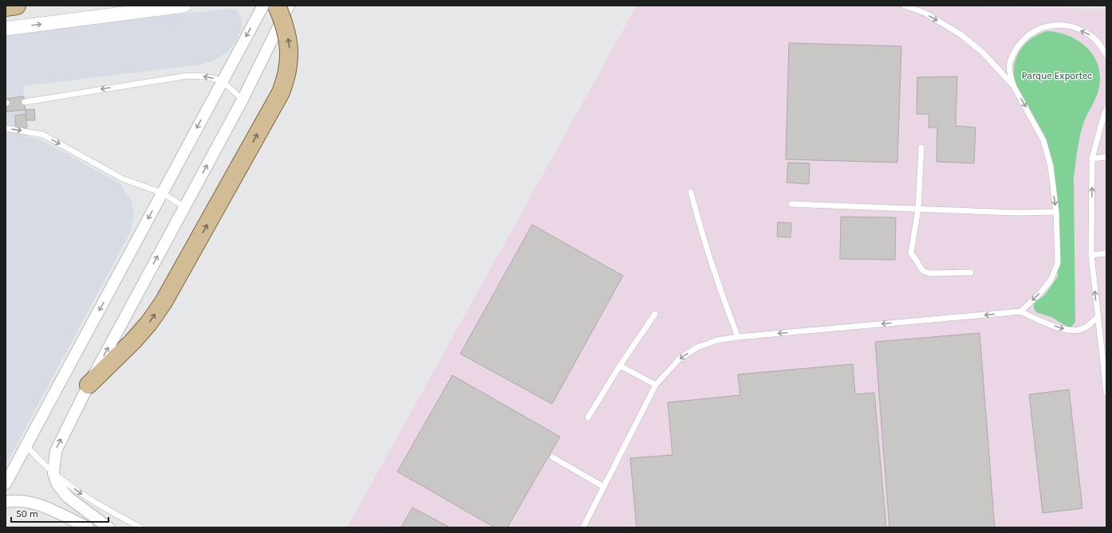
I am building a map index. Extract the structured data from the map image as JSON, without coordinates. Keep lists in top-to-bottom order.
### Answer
{
  "parks": ["Parque Exportec"],
  "scale_bar": "50 m"
}
